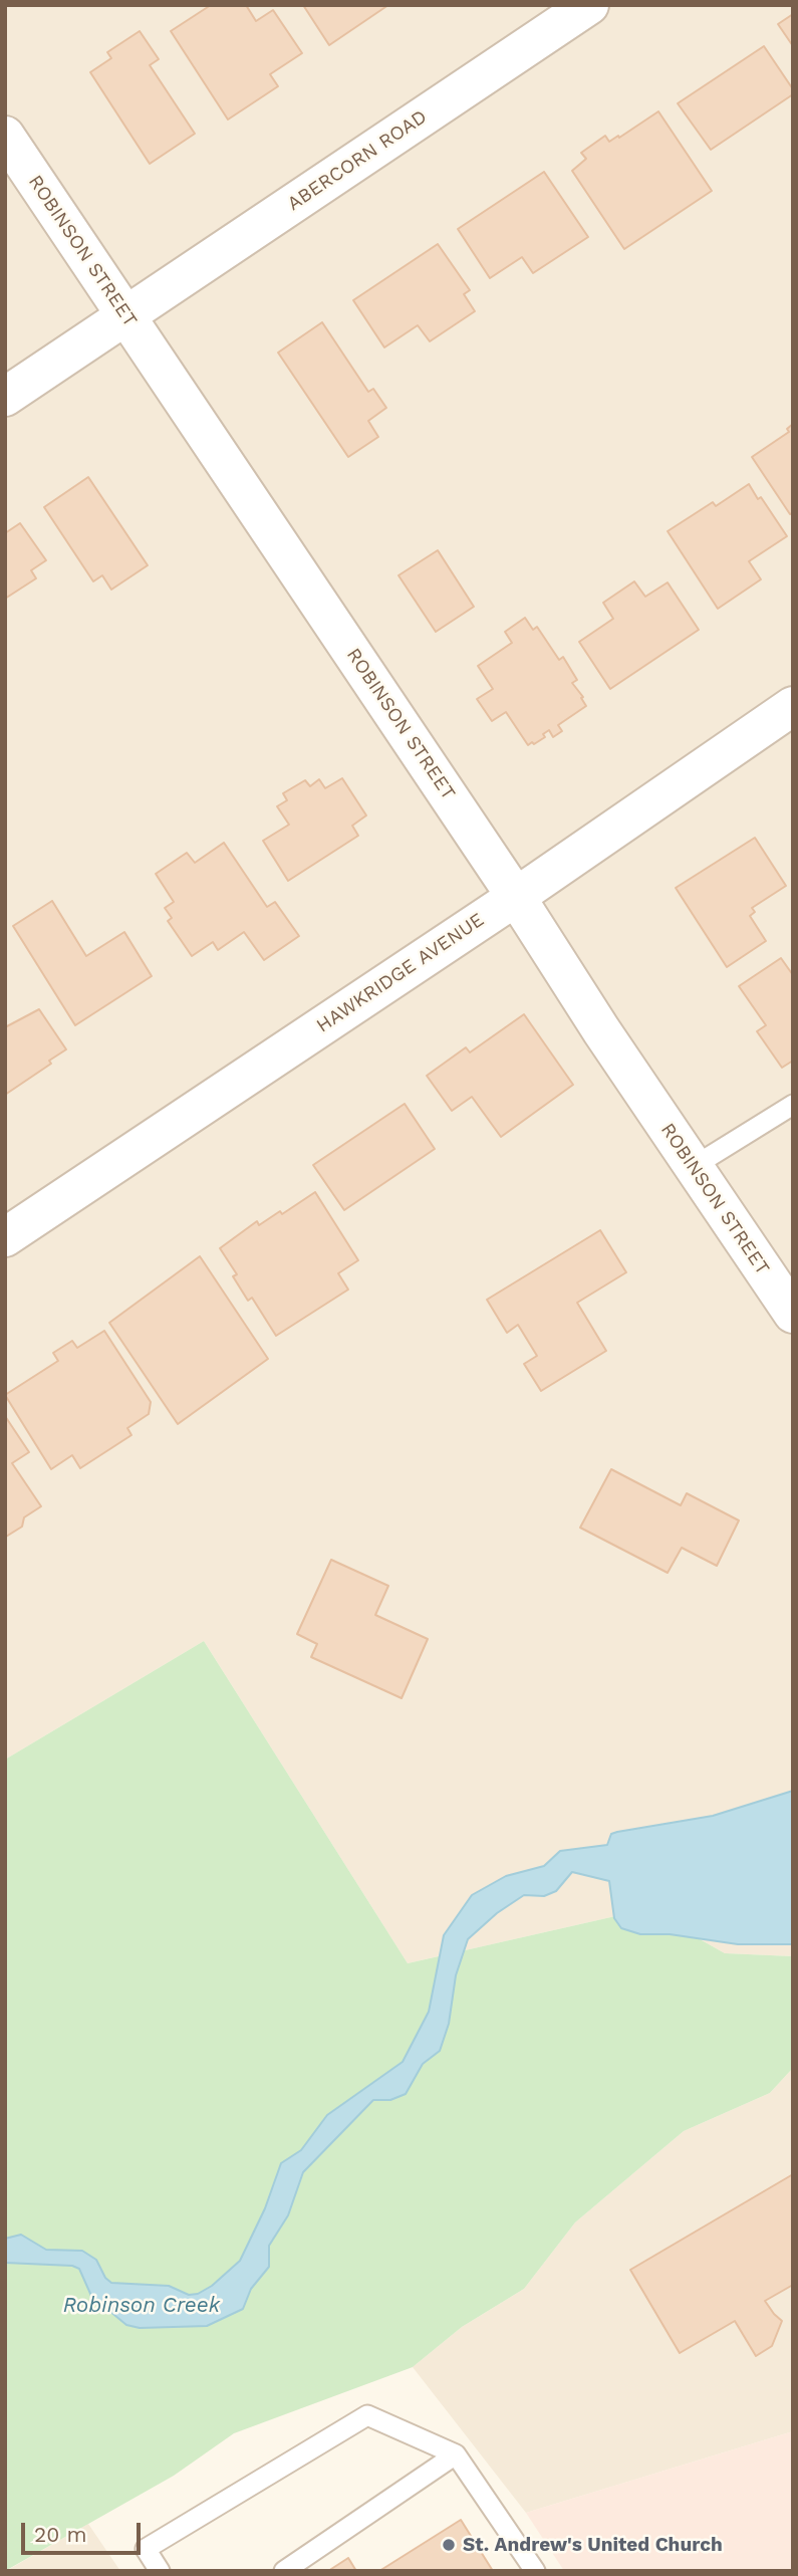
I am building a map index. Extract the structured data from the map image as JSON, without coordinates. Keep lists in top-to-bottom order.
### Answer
{
  "streets": {
    "street": ["ABERCORN ROAD", "ROBINSON STREET", "HAWKRIDGE AVENUE"]
  },
  "crossings": [
    ["ABERCORN ROAD", "ROBINSON STREET"],
    ["ROBINSON STREET", "HAWKRIDGE AVENUE"]
  ],
  "water": ["Robinson Creek"],
  "places": ["St. Andrew's United Church"],
  "scale_bar": "20 m"
}
